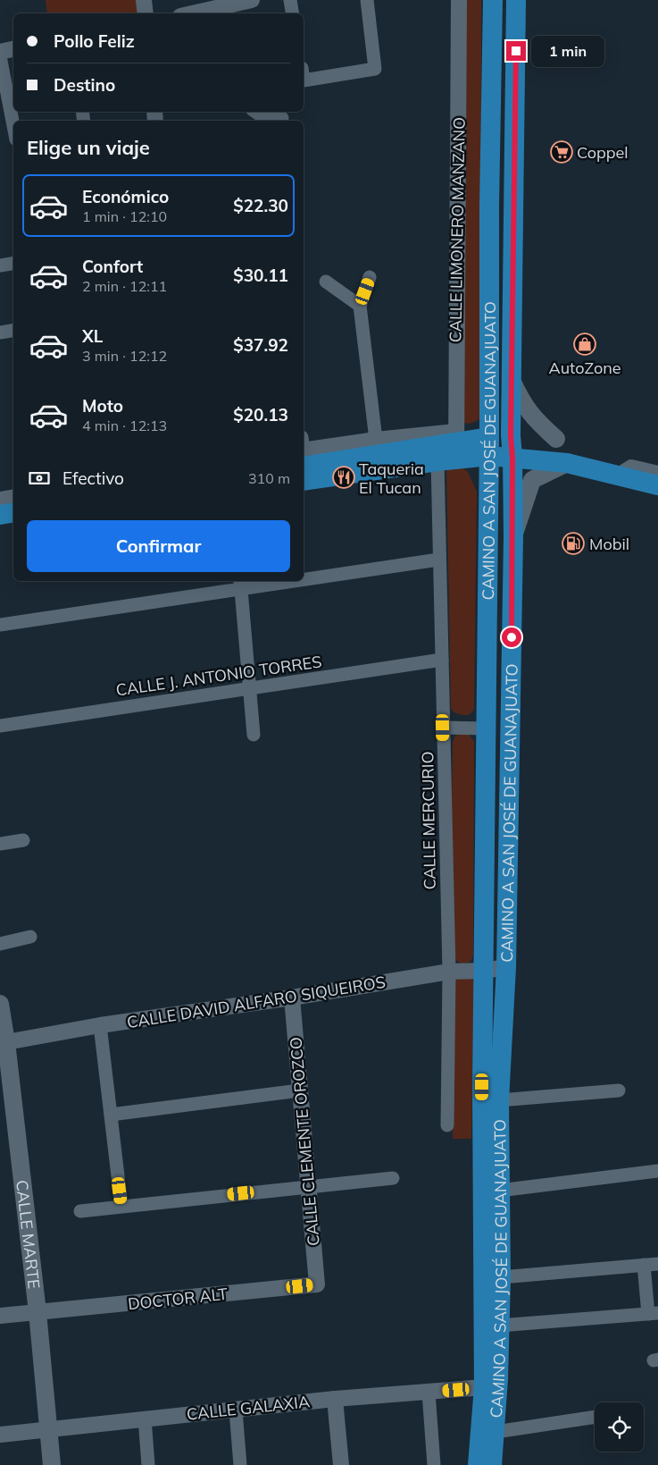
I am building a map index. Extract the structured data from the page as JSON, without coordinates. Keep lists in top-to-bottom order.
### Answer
{
  "streets": {
    "main road": ["CAMINO A SAN JOSÉ DE GUANAJUATO", "CALLE MARTE"],
    "street": [
      "CALLE LIMONERO MANZANO",
      "CALLE J. ANTONIO TORRES",
      "CALLE MERCURIO",
      "CALLE DAVID ALFARO SIQUEIROS",
      "CALLE CLEMENTE OROZCO",
      "DOCTOR ALT",
      "CALLE GALAXIA"
    ]
  },
  "crossings": [
    ["CALLE LIMONERO MANZANO", "CALLE MERCURIO"],
    ["CAMINO A SAN JOSÉ DE GUANAJUATO", "CALLE DAVID ALFARO SIQUEIROS"],
    ["CAMINO A SAN JOSÉ DE GUANAJUATO", "CALLE GALAXIA"],
    ["CALLE J. ANTONIO TORRES", "CALLE MERCURIO"],
    ["CALLE MERCURIO", "CALLE DAVID ALFARO SIQUEIROS"],
    ["CALLE DAVID ALFARO SIQUEIROS", "CALLE CLEMENTE OROZCO"],
    ["CALLE DAVID ALFARO SIQUEIROS", "CALLE MARTE"],
    ["CALLE CLEMENTE OROZCO", "DOCTOR ALT"],
    ["CALLE MARTE", "DOCTOR ALT"],
    ["CALLE MARTE", "CALLE GALAXIA"]
  ],
  "places": {
    "supermarket": ["Coppel"],
    "shop": ["AutoZone"],
    "restaurant": ["Taqueria El Tucan"],
    "fuel station": ["Mobil"]
  },
  "page": {
    "banner": ["Pollo Feliz", "Destino"],
    "bubble": "1 min",
    "heading": "Elige un viaje",
    "list": [
      {
        "name": "Económico",
        "note": "1 min · 12:10",
        "value": "$22.30"
      },
      {
        "name": "Confort",
        "note": "2 min · 12:11",
        "value": "$30.11"
      },
      {
        "name": "XL",
        "note": "3 min · 12:12",
        "value": "$37.92"
      },
      {
        "name": "Moto",
        "note": "4 min · 12:13",
        "value": "$20.13"
      }
    ],
    "pay": ["Efectivo", "310 m"],
    "buttons": "Confirmar"
  }
}
